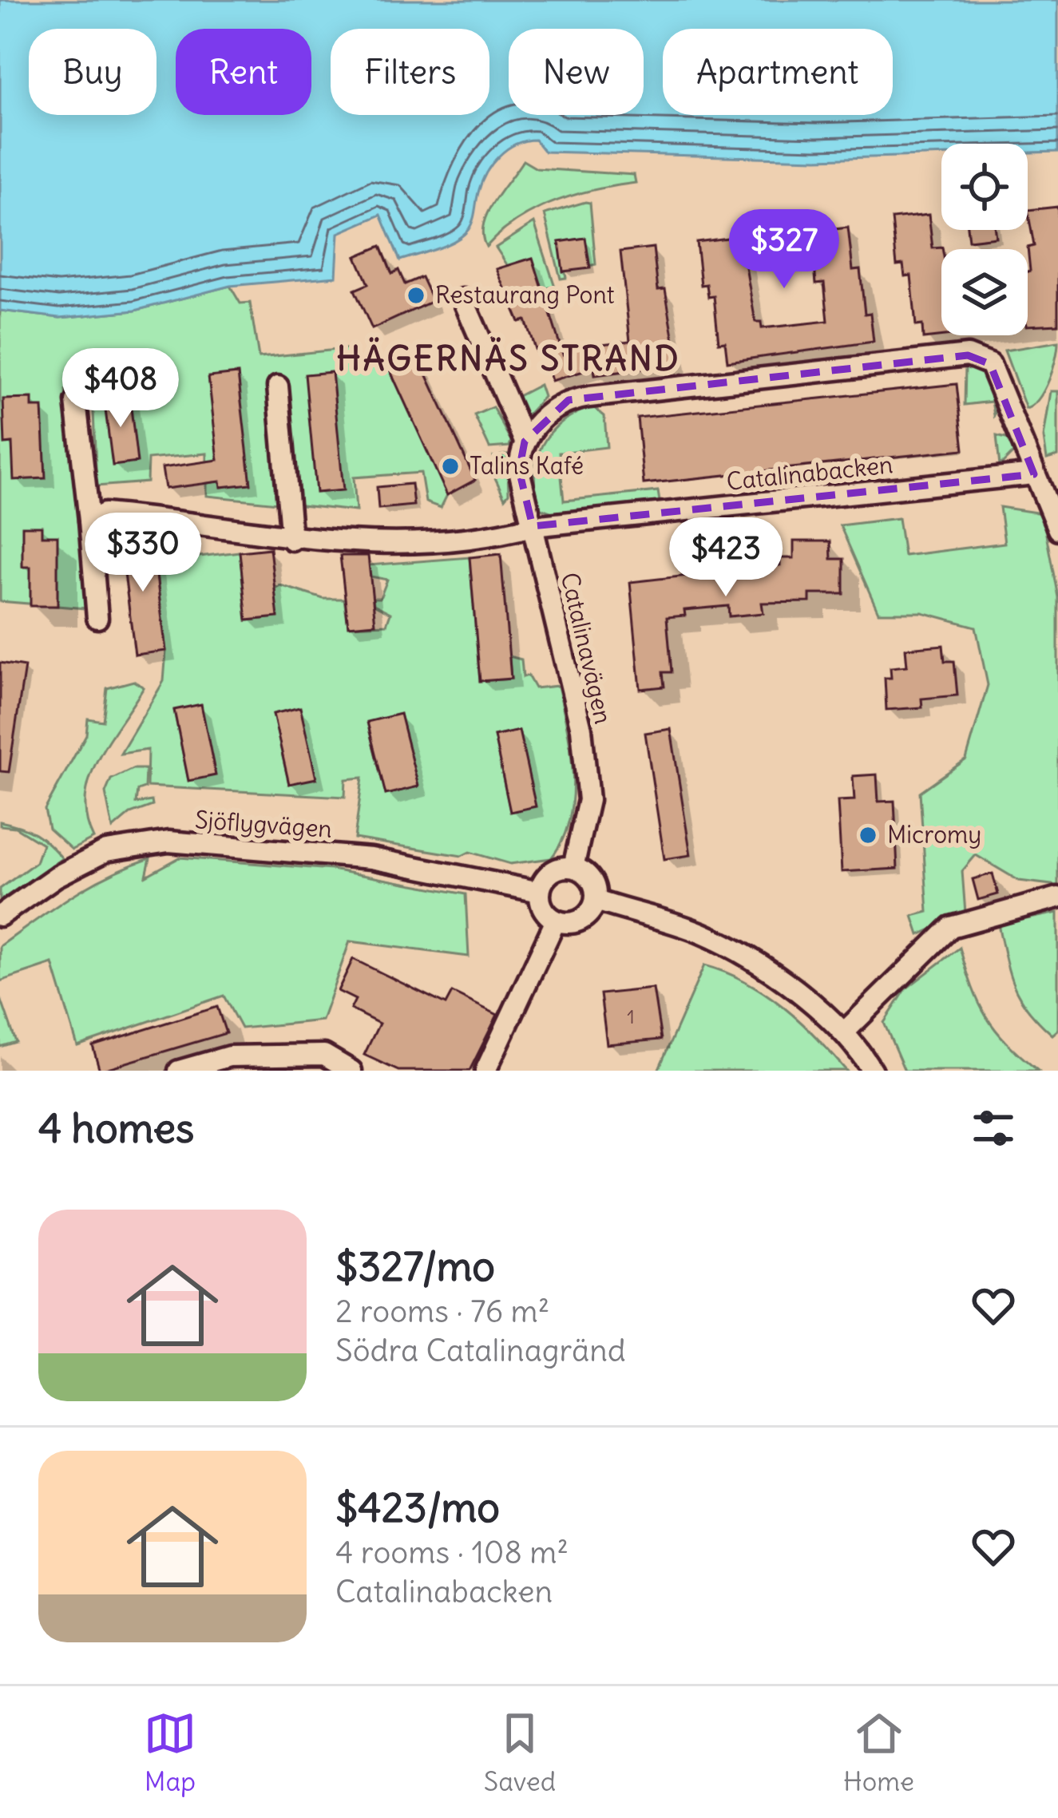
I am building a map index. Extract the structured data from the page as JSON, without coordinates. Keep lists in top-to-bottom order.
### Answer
{
  "streets": {
    "street": ["Catalinabacken", "Catalinavägen", "Sjöflygvägen"]
  },
  "crossings": [
    ["Catalinabacken", "Catalinavägen"],
    ["Catalinavägen", "Sjöflygvägen"]
  ],
  "districts": ["HÄGERNÄS STRAND"],
  "places": ["Restaurang Pont", "Talins Kafé", "Micromy"],
  "house_numbers": ["1"],
  "page": {
    "chip": [
      "Buy",
      "Rent",
      "Filters",
      "New",
      "Apartment"
    ],
    "price": [
      "$327",
      "$408",
      "$330",
      "$423"
    ],
    "heading": "4 homes",
    "list": [
      {
        "name": "$327/mo",
        "note": "2 rooms · 76 m² · Södra Catalinagränd"
      },
      {
        "name": "$423/mo",
        "note": "4 rooms · 108 m² · Catalinabacken"
      }
    ],
    "tabs": ["Map", "Saved", "Home"]
  }
}
